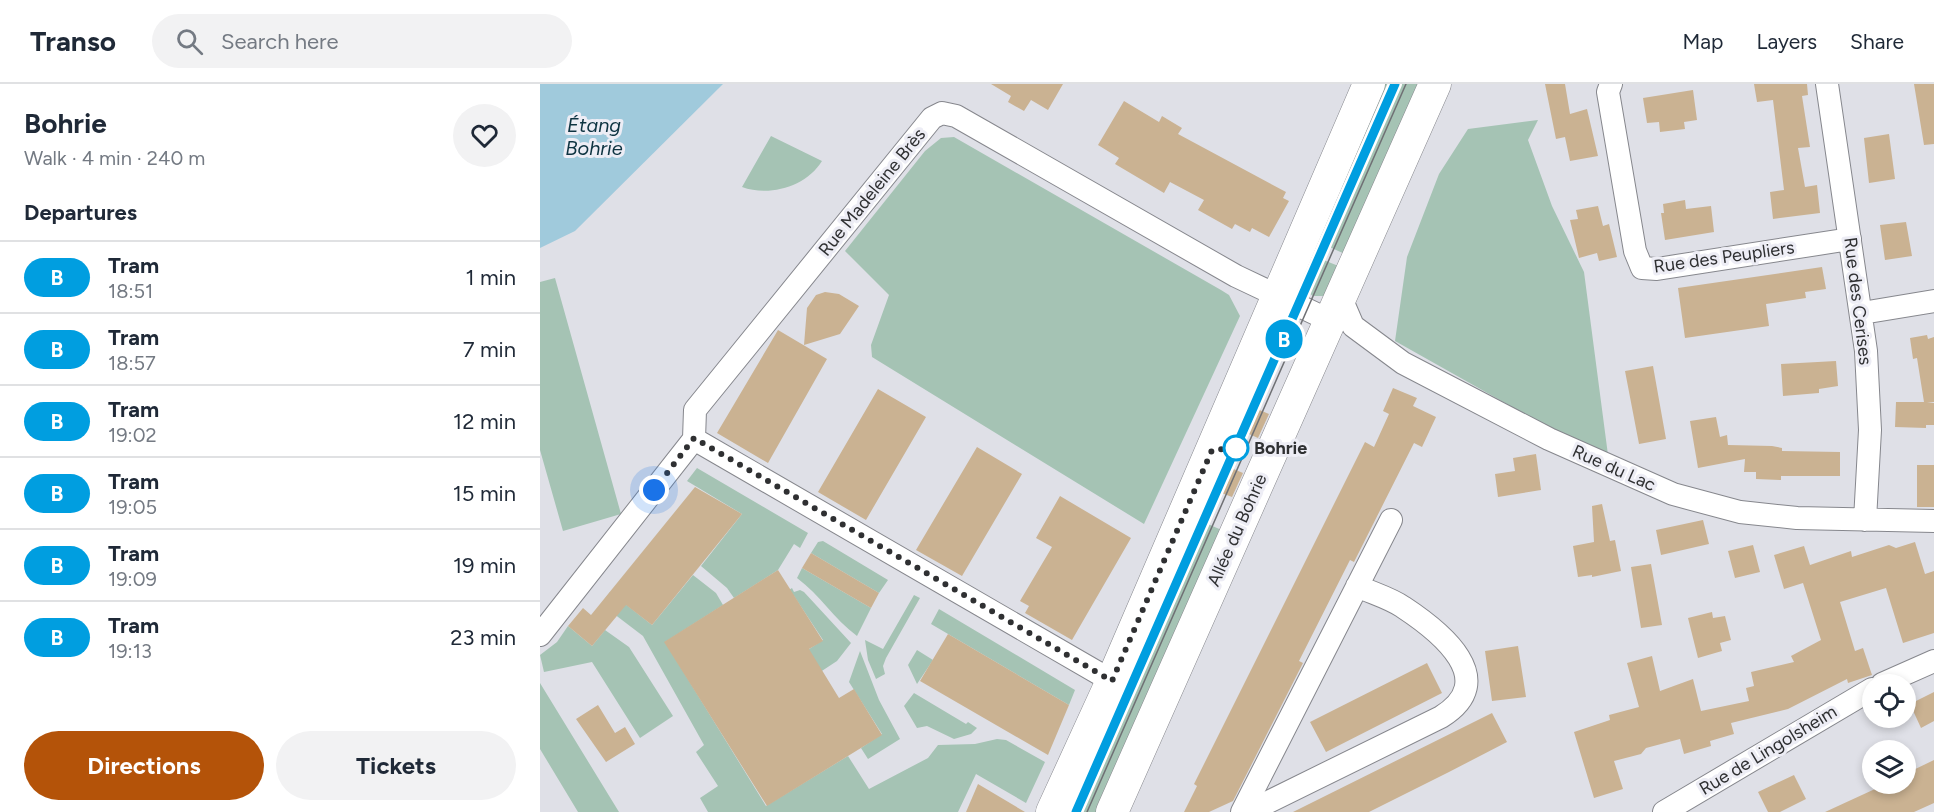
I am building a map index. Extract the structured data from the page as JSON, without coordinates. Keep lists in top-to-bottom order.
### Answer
{
  "streets": {
    "main road": ["Allée du Bohrie"],
    "street": [
      "Rue Madeleine Brès",
      "Rue des Peupliers",
      "Rue des Cerises",
      "Rue du Lac",
      "Rue de Lingolsheim"
    ]
  },
  "crossings": [
    ["Rue des Peupliers", "Rue des Cerises"],
    ["Rue des Cerises", "Rue du Lac"],
    ["Rue du Lac", "Allée du Bohrie"]
  ],
  "water": ["Étang Bohrie"],
  "places": ["Bohrie"],
  "lines": ["tram line B"],
  "page": {
    "header": "Transo",
    "search": "Search here",
    "nav": ["Map", "Layers", "Share"],
    "heading": [
      ["Bohrie", "Walk · 4 min · 240 m"],
      "Departures"
    ],
    "on_map": "B",
    "list": [
      {
        "mark": "B",
        "name": "Tram",
        "note": "18:51",
        "value": "1 min"
      },
      {
        "mark": "B",
        "name": "Tram",
        "note": "18:57",
        "value": "7 min"
      },
      {
        "mark": "B",
        "name": "Tram",
        "note": "19:02",
        "value": "12 min"
      },
      {
        "mark": "B",
        "name": "Tram",
        "note": "19:05",
        "value": "15 min"
      },
      {
        "mark": "B",
        "name": "Tram",
        "note": "19:09",
        "value": "19 min"
      },
      {
        "mark": "B",
        "name": "Tram",
        "note": "19:13",
        "value": "23 min"
      }
    ],
    "buttons": ["Directions", "Tickets"]
  }
}
